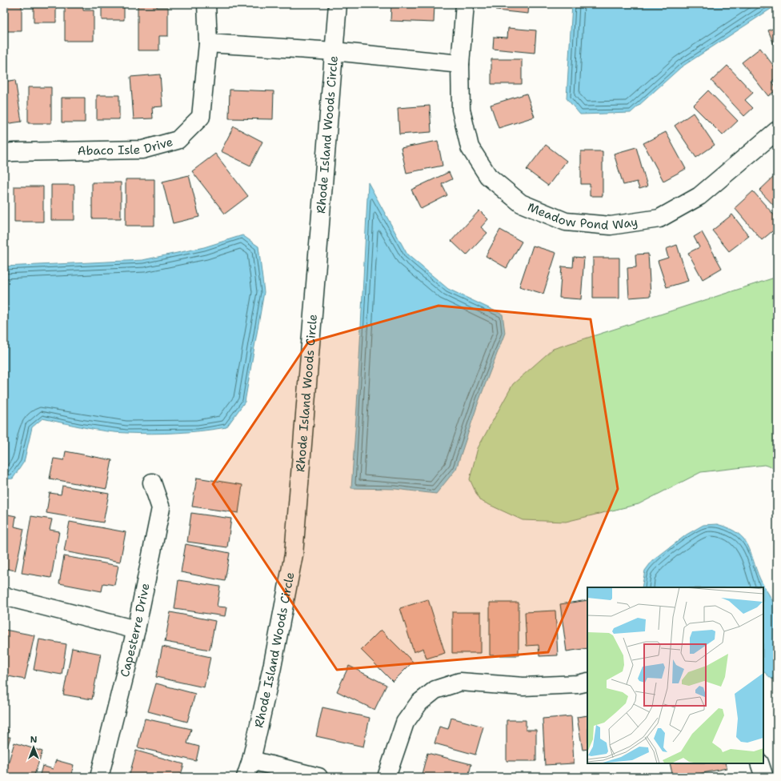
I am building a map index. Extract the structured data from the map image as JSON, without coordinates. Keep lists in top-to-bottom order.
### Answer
{
  "streets": {
    "street": [
      "Rhode Island Woods Circle",
      "Abaco Isle Drive",
      "Meadow Pond Way",
      "Capesterre Drive"
    ]
  },
  "north": "top"
}
